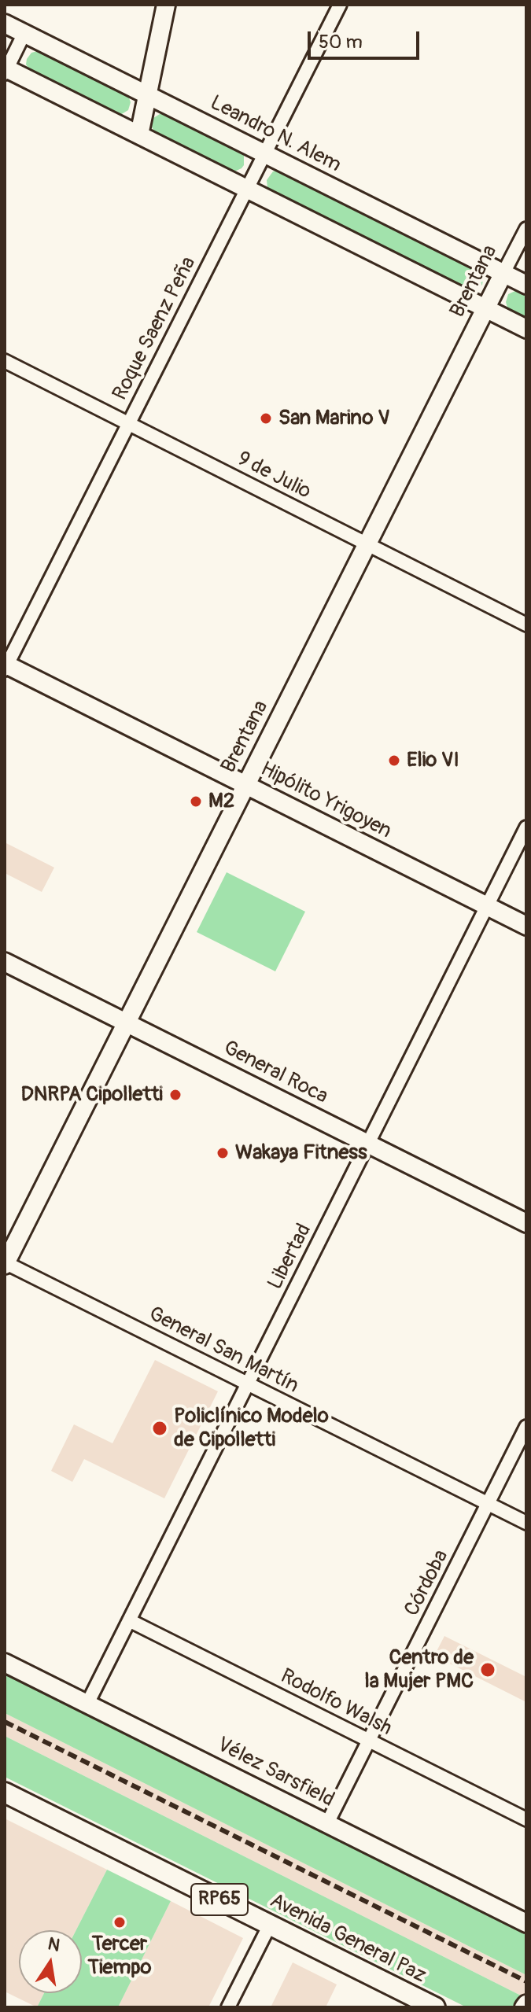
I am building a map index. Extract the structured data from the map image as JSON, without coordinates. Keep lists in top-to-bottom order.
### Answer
{
  "streets": {
    "main road": [
      "Leandro N. Alem",
      "Brentana",
      "Hipólito Yrigoyen",
      "General Roca",
      "Vélez Sarsfield",
      "RP65",
      "Avenida General Paz"
    ],
    "street": [
      "Roque Saenz Peña",
      "9 de Julio",
      "Libertad",
      "General San Martín",
      "Córdoba",
      "Rodolfo Walsh"
    ]
  },
  "crossings": [
    ["Leandro N. Alem", "Brentana"],
    ["Leandro N. Alem", "Roque Saenz Peña"],
    ["Brentana", "9 de Julio"],
    ["Brentana", "Hipólito Yrigoyen"],
    ["Brentana", "General Roca"],
    ["Brentana", "General San Martín"],
    ["Roque Saenz Peña", "9 de Julio"],
    ["Roque Saenz Peña", "Hipólito Yrigoyen"],
    ["Hipólito Yrigoyen", "Libertad"],
    ["General Roca", "Libertad"],
    ["Libertad", "General San Martín"],
    ["Libertad", "Rodolfo Walsh"],
    ["Libertad", "Vélez Sarsfield"],
    ["General San Martín", "Córdoba"],
    ["Córdoba", "Rodolfo Walsh"],
    ["Córdoba", "Vélez Sarsfield"]
  ],
  "places": [
    "San Marino V",
    "Elio VI",
    "M2",
    "DNRPA Cipolletti",
    "Wakaya Fitness",
    "Policlínico Modelo de Cipolletti",
    "Centro de la Mujer PMC",
    "Tercer Tiempo"
  ],
  "scale_bar": "50 m",
  "north": "top"
}
